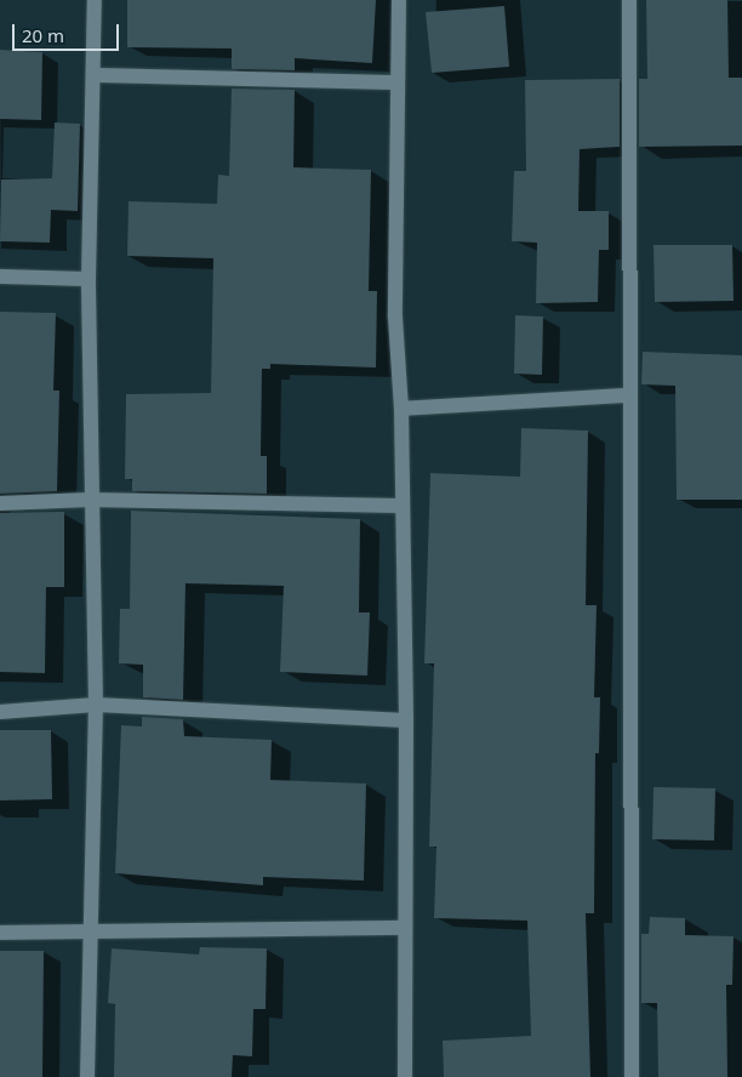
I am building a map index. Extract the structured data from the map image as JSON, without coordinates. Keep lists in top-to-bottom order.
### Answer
{
  "scale_bar": "20 m"
}
